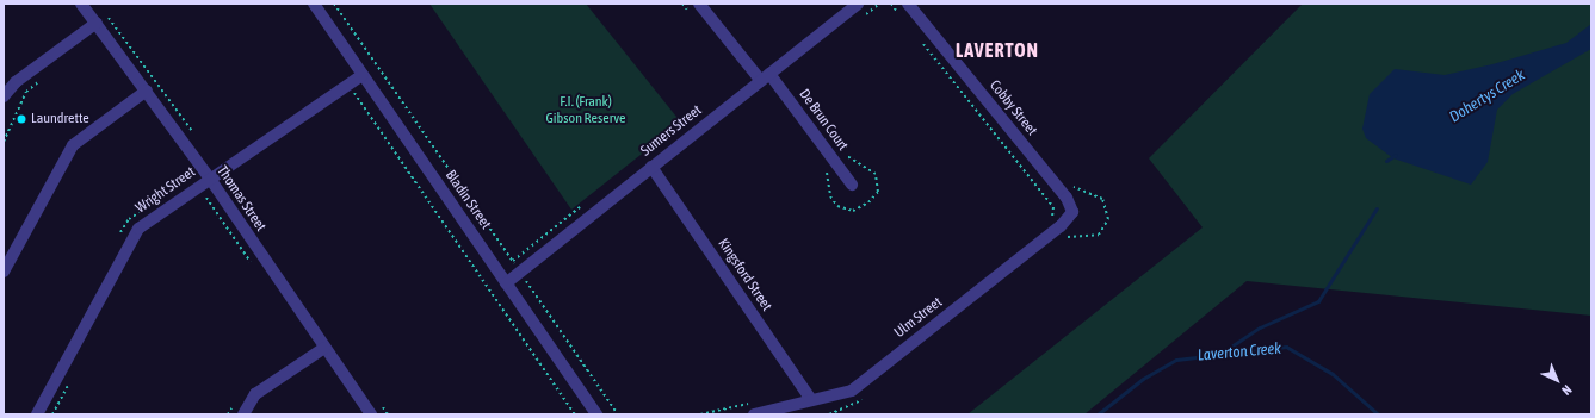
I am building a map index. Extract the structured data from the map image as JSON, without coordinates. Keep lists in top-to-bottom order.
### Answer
{
  "streets": {
    "street": [
      "Cobby Street",
      "De Brun Court",
      "Sumers Street",
      "Wright Street",
      "Thomas Street",
      "Bladin Street",
      "Kingsford Street",
      "Ulm Street"
    ]
  },
  "crossings": [
    ["Cobby Street", "Ulm Street"],
    ["De Brun Court", "Sumers Street"],
    ["Sumers Street", "Bladin Street"],
    ["Sumers Street", "Kingsford Street"],
    ["Wright Street", "Thomas Street"],
    ["Wright Street", "Bladin Street"],
    ["Kingsford Street", "Ulm Street"]
  ],
  "districts": ["LAVERTON"],
  "water": ["Dohertys Creek", "Laverton Creek"],
  "parks": ["F.I. (Frank) Gibson Reserve"],
  "places": ["Laundrette"],
  "north": "bottom right"
}
